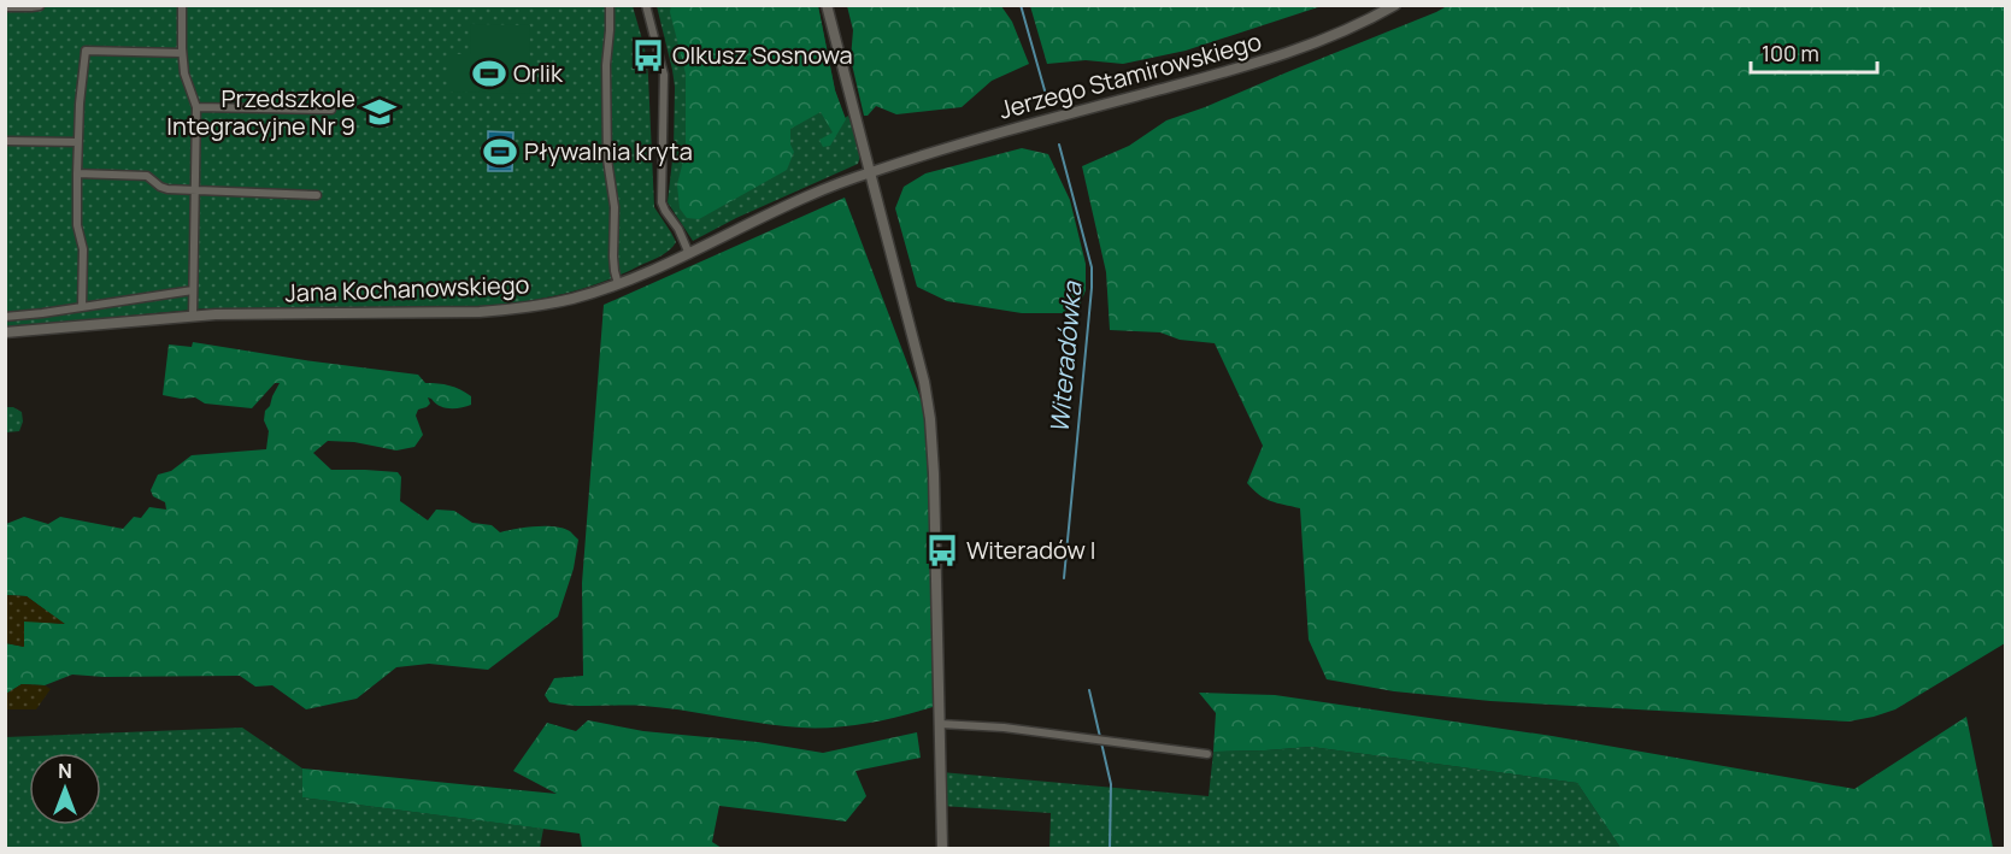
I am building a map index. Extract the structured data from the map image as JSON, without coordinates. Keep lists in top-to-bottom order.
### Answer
{
  "streets": {
    "main road": ["Jerzego Stamirowskiego", "Jana Kochanowskiego"]
  },
  "crossings": [
    ["Jerzego Stamirowskiego", "Jana Kochanowskiego"]
  ],
  "water": ["Witeradówka"],
  "places": {
    "bus stop": ["Olkusz Sosnowa", "Witeradów I"],
    "sports": ["Orlik", "Pływalnia kryta"],
    "school or university": ["Przedszkole Integracyjne Nr 9"]
  },
  "scale_bar": "100 m",
  "north": "top"
}
